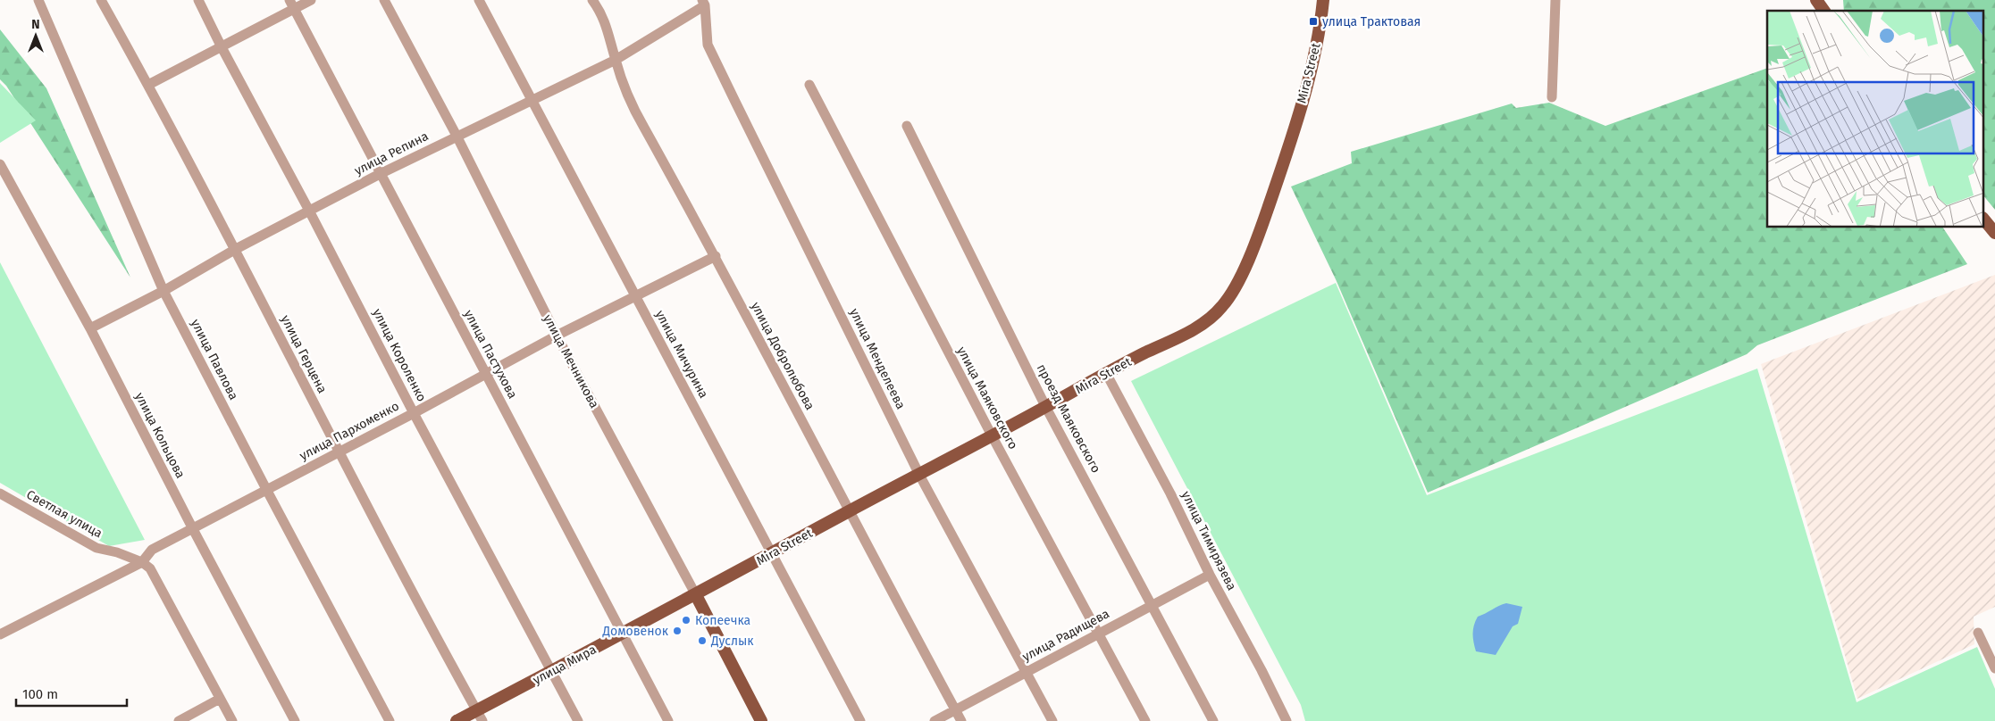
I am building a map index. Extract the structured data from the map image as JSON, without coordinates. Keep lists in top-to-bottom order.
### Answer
{
  "streets": {
    "main road": ["Mira Street", "улица Мечникова", "улица Мира"],
    "street": [
      "улица Репина",
      "улица Герцена",
      "улица Пастухова",
      "улица Мичурина",
      "улица Короленко",
      "улица Добролюбова",
      "улица Менделеева",
      "улица Павлова",
      "улица Маяковского",
      "проезд Маяковского",
      "улица Пархоменко",
      "улица Кольцова",
      "Светлая улица",
      "улица Тимирязева",
      "улица Радищева"
    ]
  },
  "crossings": [
    ["Mira Street", "улица Мичурина"],
    ["Mira Street", "улица Добролюбова"],
    ["Mira Street", "улица Менделеева"],
    ["Mira Street", "улица Мечникова"],
    ["Mira Street", "улица Маяковского"],
    ["Mira Street", "проезд Маяковского"],
    ["Mira Street", "улица Тимирязева"],
    ["Mira Street", "улица Мира"],
    ["улица Репина", "улица Герцена"],
    ["улица Репина", "улица Пастухова"],
    ["улица Репина", "улица Мичурина"],
    ["улица Репина", "улица Короленко"],
    ["улица Репина", "улица Добролюбова"],
    ["улица Репина", "улица Менделеева"],
    ["улица Репина", "улица Павлова"],
    ["улица Репина", "улица Мечникова"],
    ["улица Репина", "улица Кольцова"],
    ["улица Герцена", "улица Пархоменко"],
    ["улица Герцена", "улица Мира"],
    ["улица Пастухова", "улица Пархоменко"],
    ["улица Пастухова", "улица Мира"],
    ["улица Мичурина", "улица Пархоменко"],
    ["улица Короленко", "улица Пархоменко"],
    ["улица Короленко", "улица Мира"],
    ["улица Добролюбова", "улица Пархоменко"],
    ["улица Добролюбова", "улица Радищева"],
    ["улица Менделеева", "улица Радищева"],
    ["улица Павлова", "улица Пархоменко"],
    ["улица Мечникова", "улица Пархоменко"],
    ["улица Мечникова", "улица Мира"],
    ["улица Маяковского", "улица Радищева"],
    ["проезд Маяковского", "улица Радищева"],
    ["улица Пархоменко", "улица Кольцова"],
    ["улица Пархоменко", "Светлая улица"],
    ["улица Тимирязева", "улица Радищева"]
  ],
  "places": {
    "transit": ["улица Трактовая"],
    "other": ["Копеечка", "Домовенок", "Дуслык"]
  },
  "scale_bar": "100 m",
  "north": "top"
}
